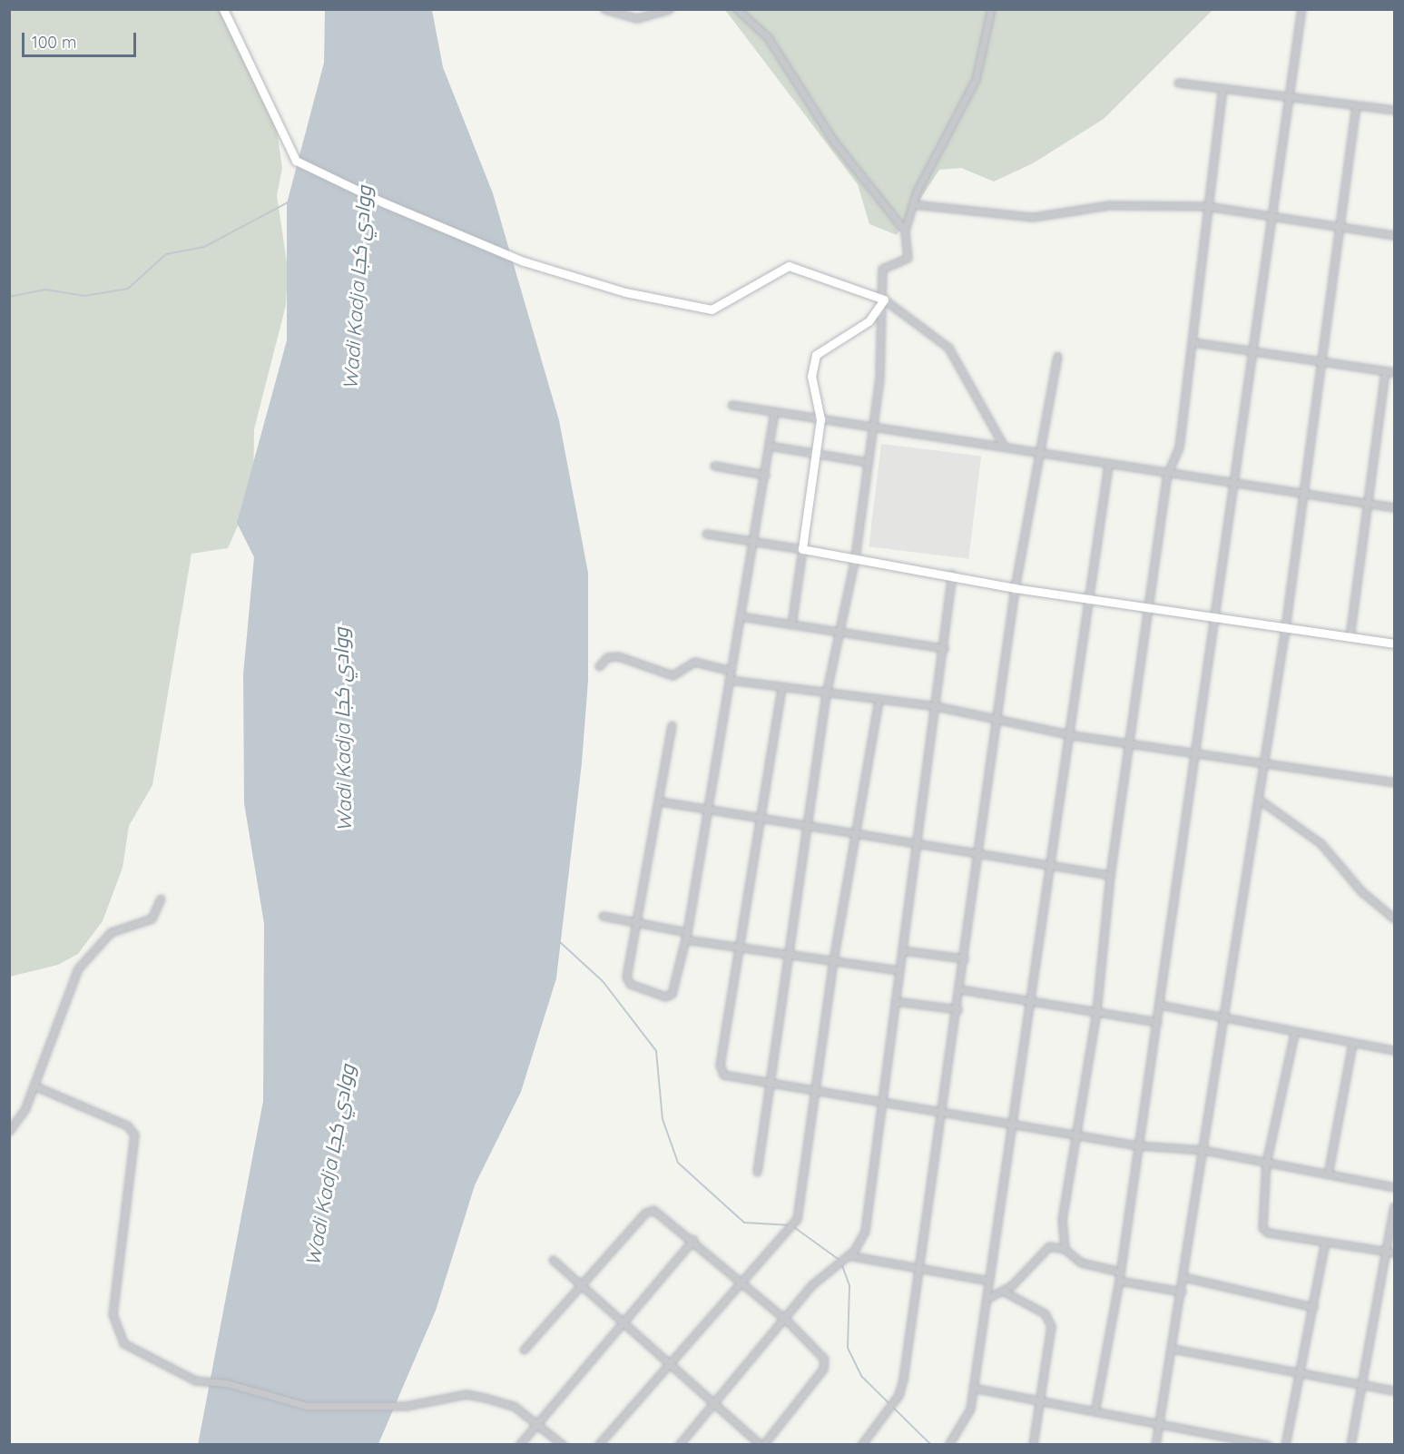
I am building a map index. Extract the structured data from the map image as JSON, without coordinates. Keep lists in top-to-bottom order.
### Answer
{
  "water": ["Wadi Kadja ووادي كجا"],
  "scale_bar": "100 m"
}
